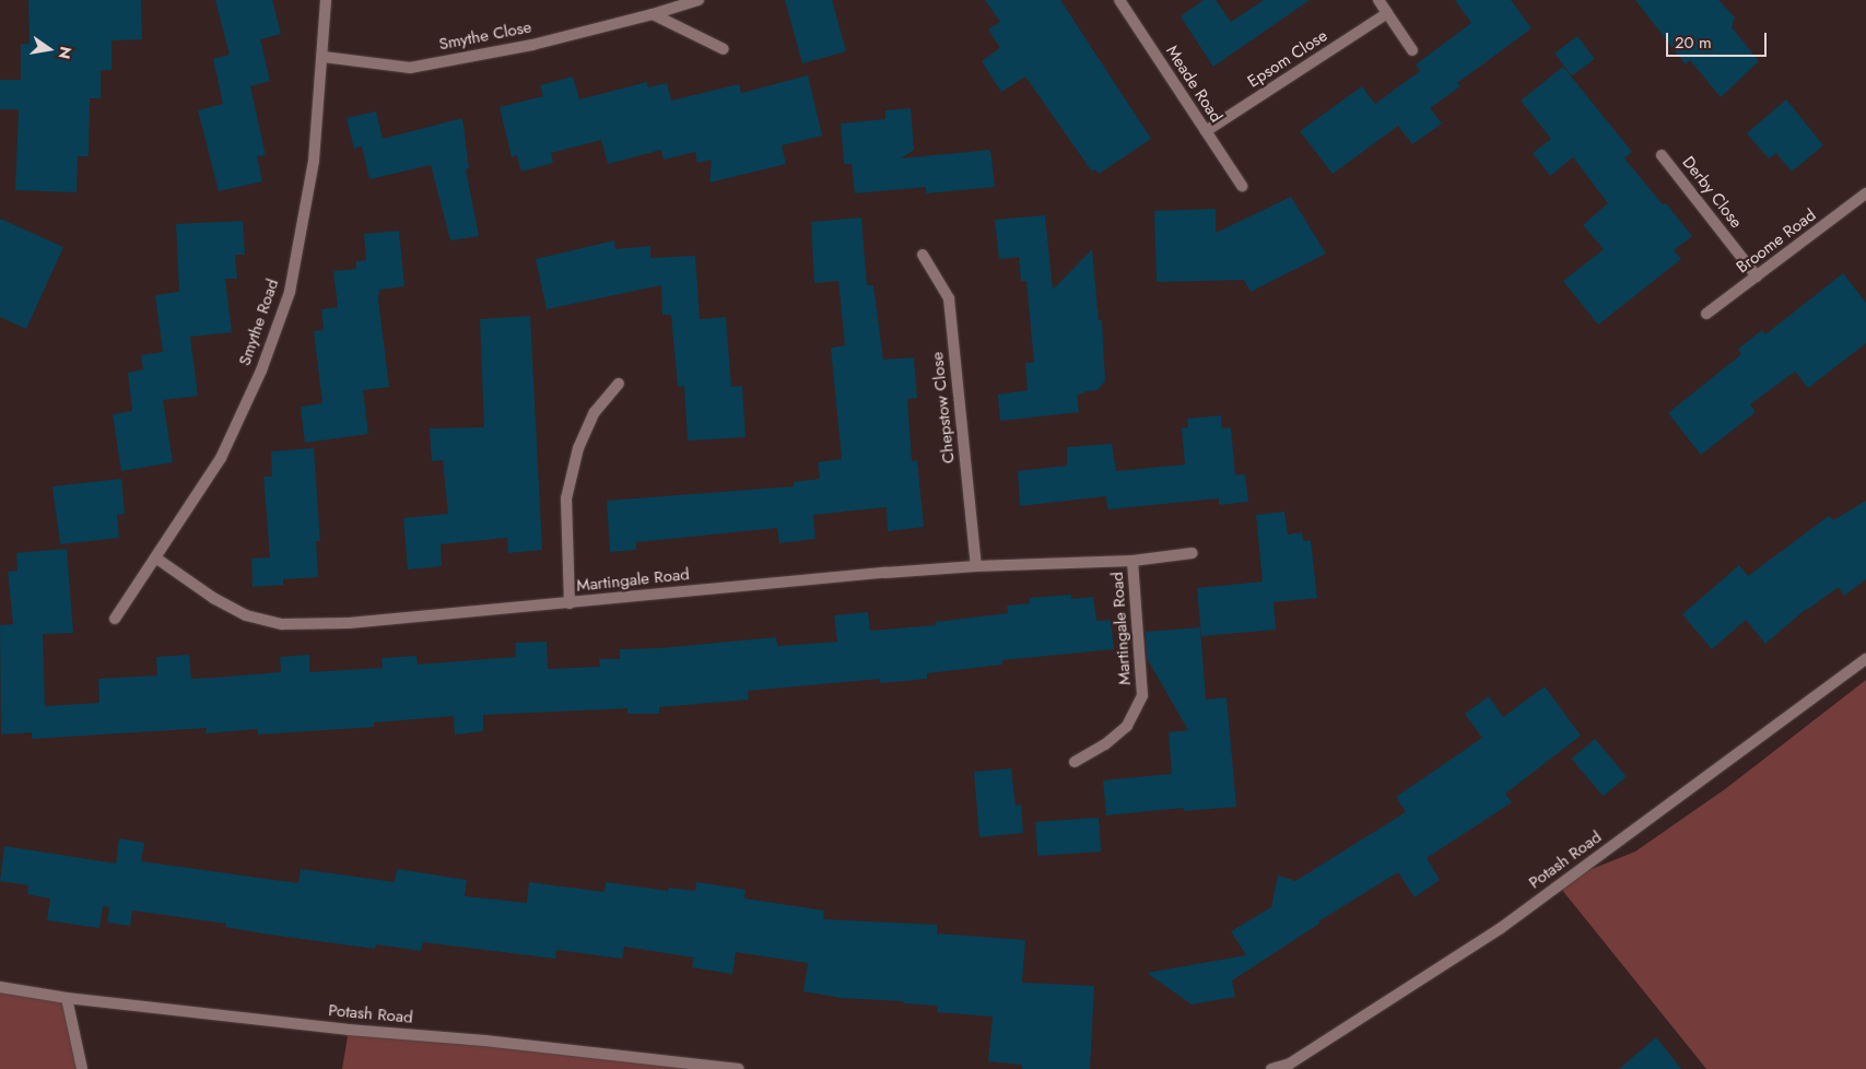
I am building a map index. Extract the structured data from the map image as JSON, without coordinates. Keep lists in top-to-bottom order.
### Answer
{
  "streets": {
    "street": [
      "Smythe Close",
      "Epsom Close",
      "Meade Road",
      "Derby Close",
      "Broome Road",
      "Smythe Road",
      "Chepstow Close",
      "Martingale Road",
      "Potash Road"
    ]
  },
  "crossings": [
    ["Smythe Close", "Smythe Road"],
    ["Epsom Close", "Meade Road"],
    ["Derby Close", "Broome Road"],
    ["Smythe Road", "Martingale Road"],
    ["Chepstow Close", "Martingale Road"]
  ],
  "scale_bar": "20 m",
  "north": "right"
}
